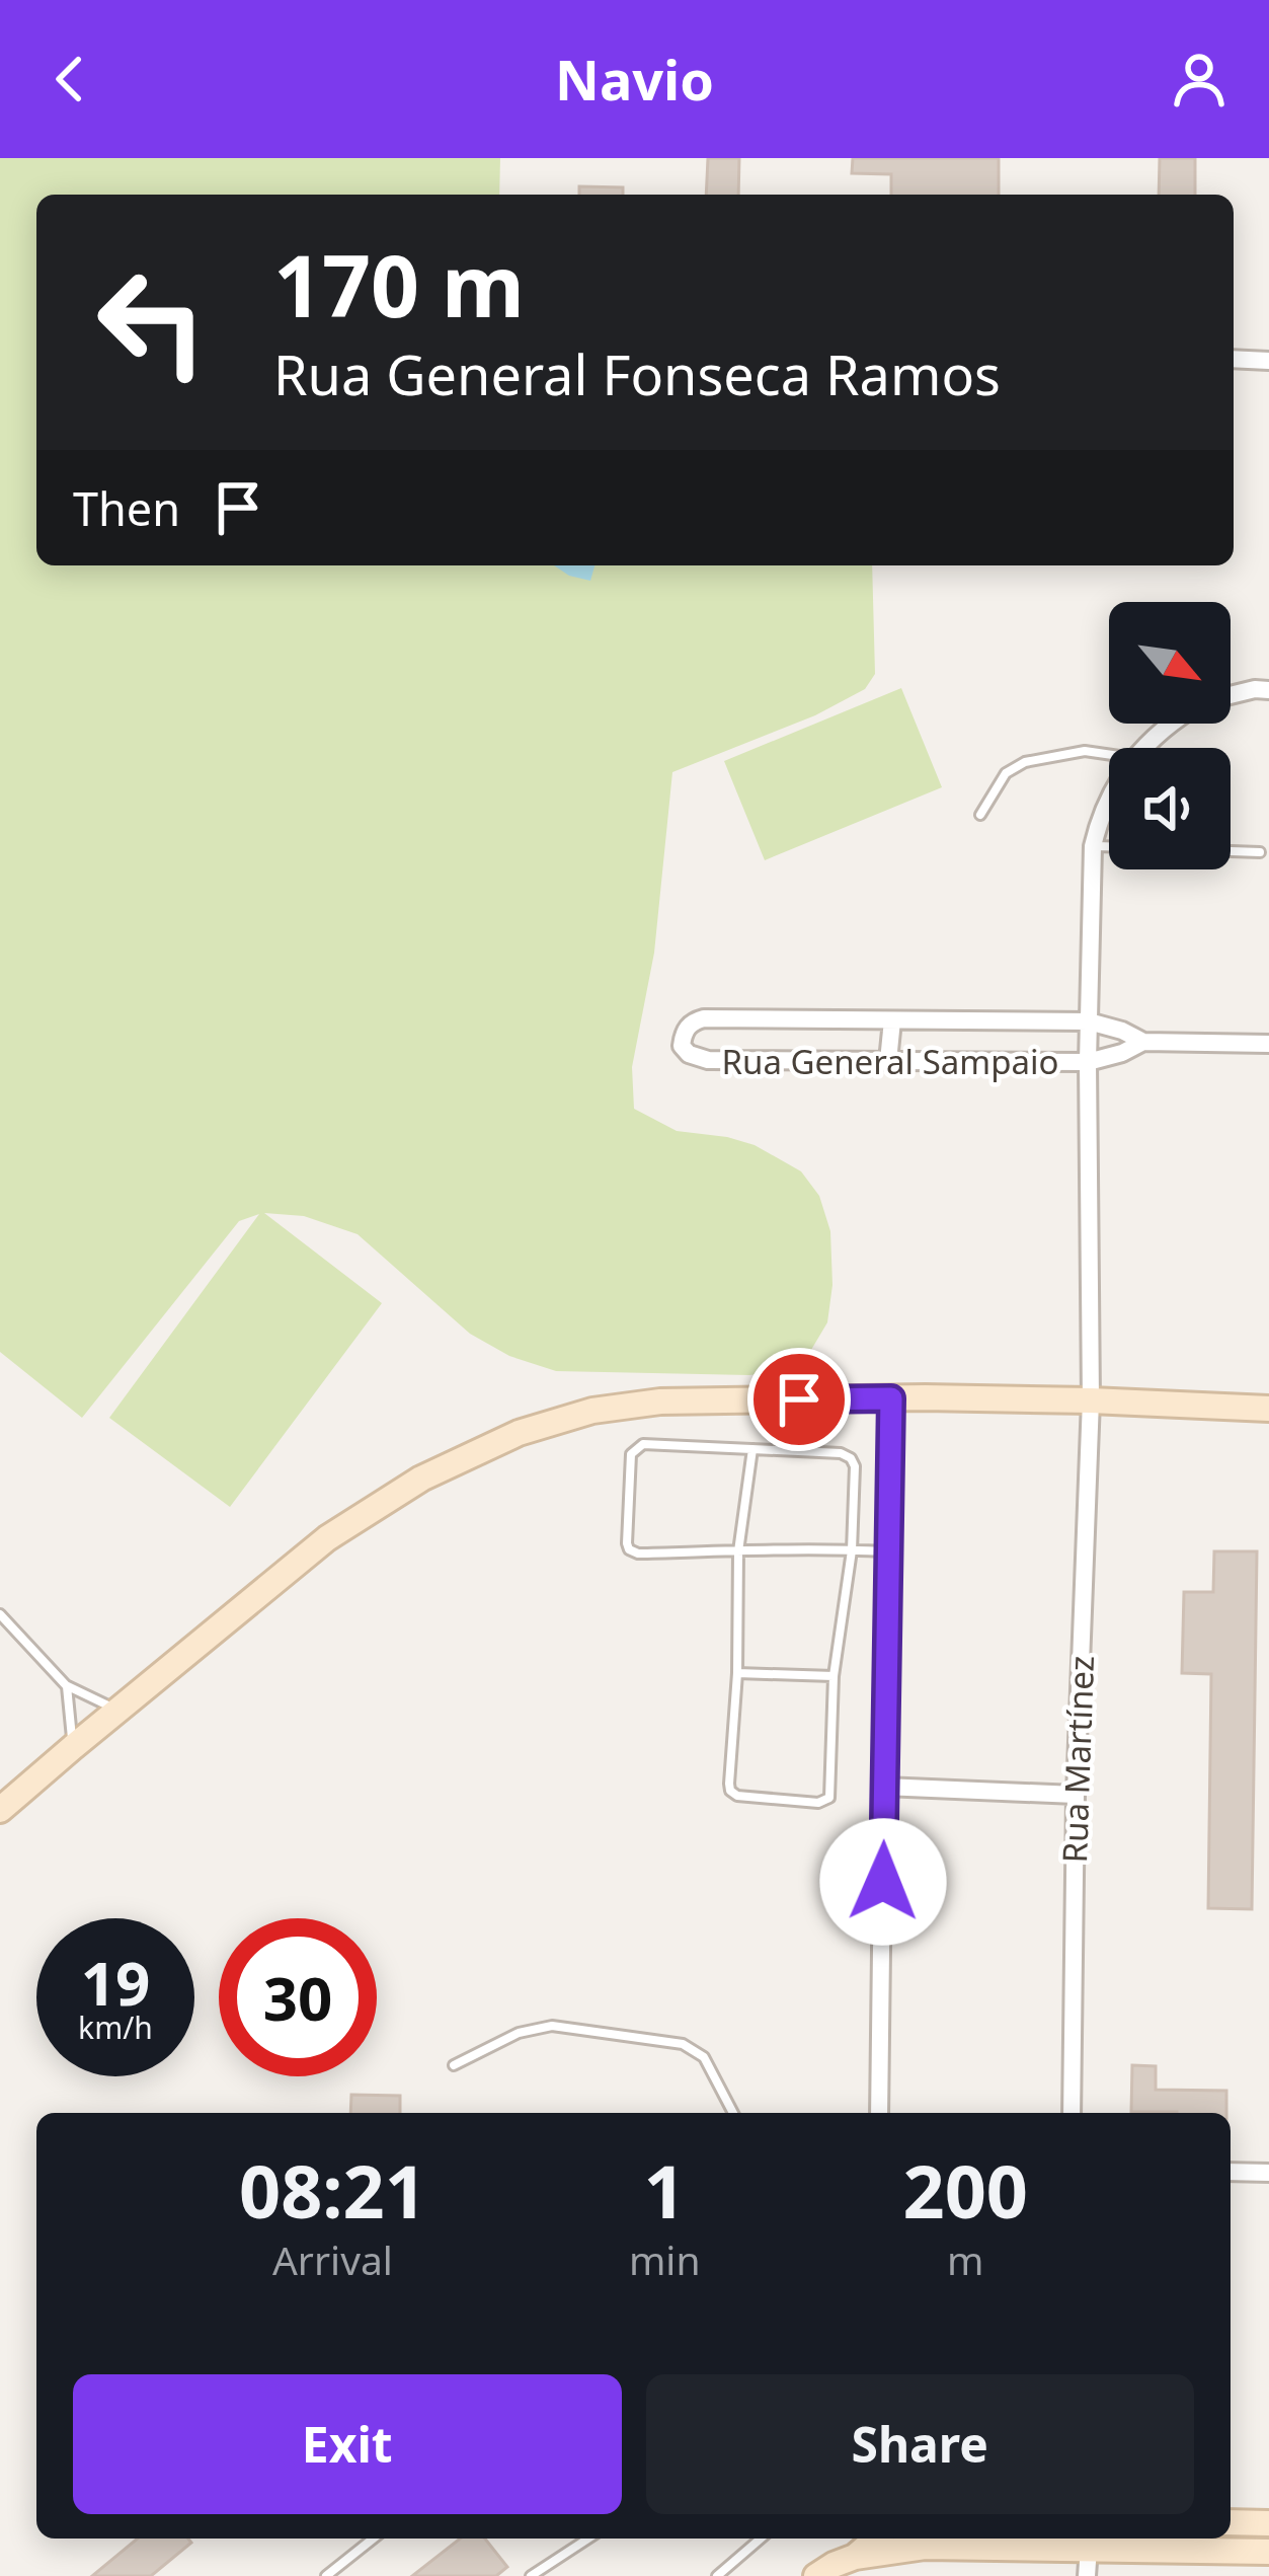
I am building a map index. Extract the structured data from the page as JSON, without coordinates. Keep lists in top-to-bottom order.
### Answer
{
  "streets": {
    "street": ["Rua General Sampaio", "Rua Martínez"]
  },
  "crossings": [
    ["Rua General Sampaio", "Rua Martínez"]
  ],
  "north": "bottom right",
  "page": {
    "header": "Navio",
    "turn": ["170 m", "Rua General Fonseca Ramos"],
    "then": "Then",
    "speed": "19 km/h",
    "limit": "30",
    "eta": [
      "08:21",
      "Arrival",
      "1",
      "min",
      "200",
      "m"
    ],
    "buttons": ["Exit", "Share"]
  }
}
